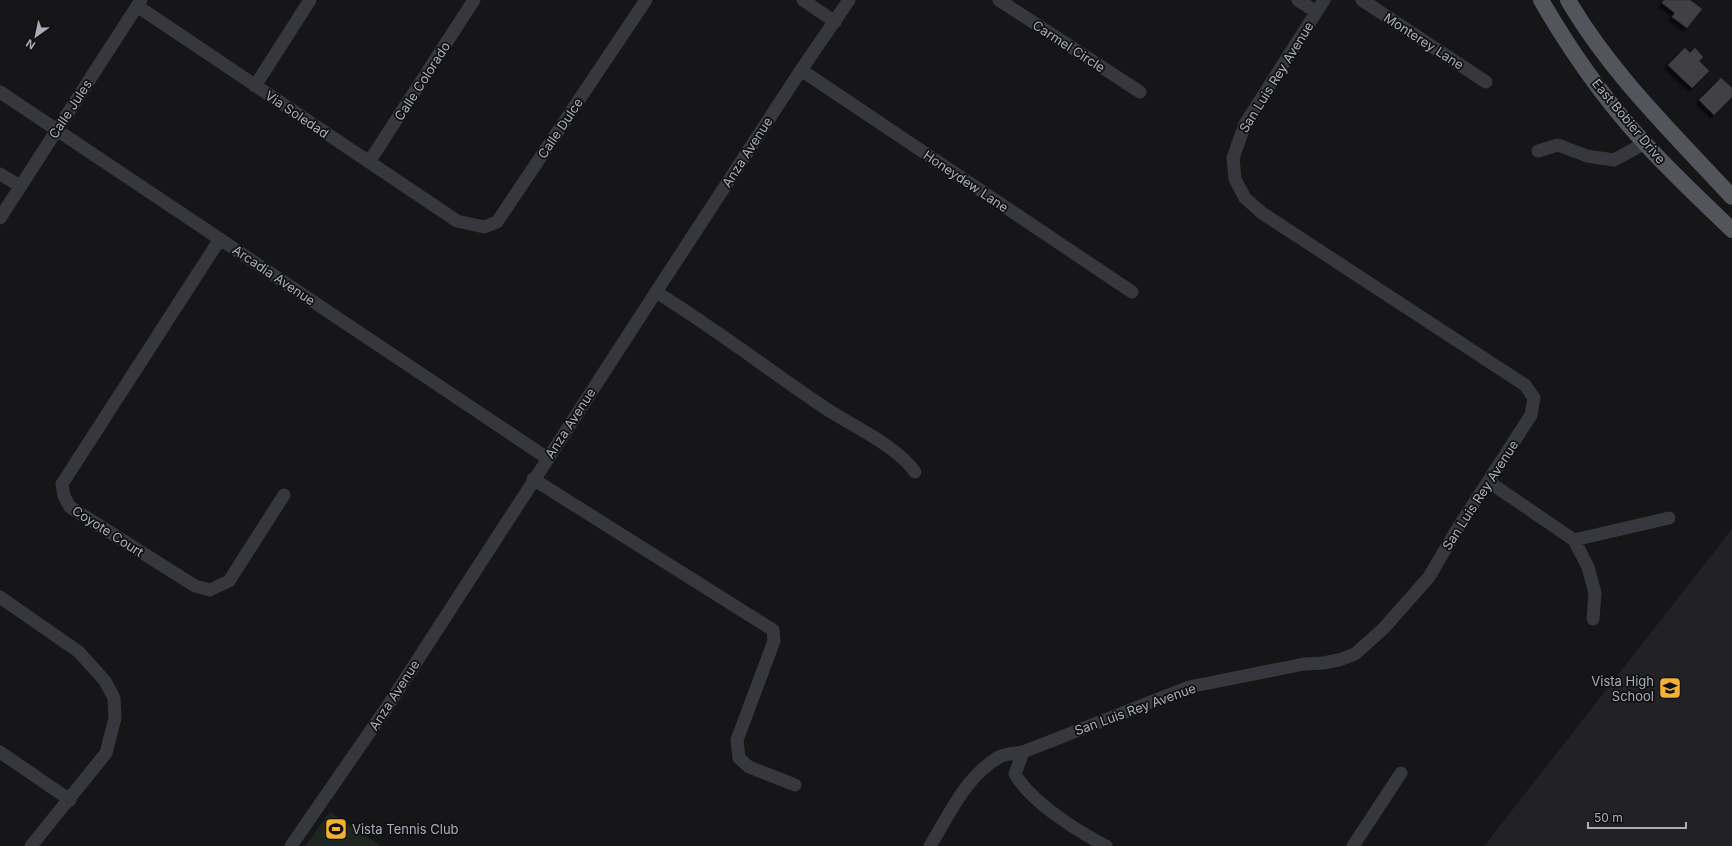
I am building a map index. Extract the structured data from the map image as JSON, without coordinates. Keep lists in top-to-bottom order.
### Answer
{
  "streets": {
    "main road": ["East Bobier Drive"],
    "street": [
      "Monterey Lane",
      "Carmel Circle",
      "San Luis Rey Avenue",
      "Calle Colorado",
      "Calle Jules",
      "Via Soledad",
      "Calle Dulce",
      "Anza Avenue",
      "Honeydew Lane",
      "Arcadia Avenue",
      "Coyote Court"
    ]
  },
  "crossings": [
    ["Calle Colorado", "Via Soledad"],
    ["Calle Jules", "Via Soledad"],
    ["Calle Jules", "Arcadia Avenue"],
    ["Via Soledad", "Calle Dulce"],
    ["Anza Avenue", "Honeydew Lane"],
    ["Anza Avenue", "Arcadia Avenue"],
    ["Arcadia Avenue", "Coyote Court"]
  ],
  "places": {
    "school or university": ["Vista High School"],
    "sports": ["Vista Tennis Club"]
  },
  "scale_bar": "50 m",
  "north": "bottom left"
}
